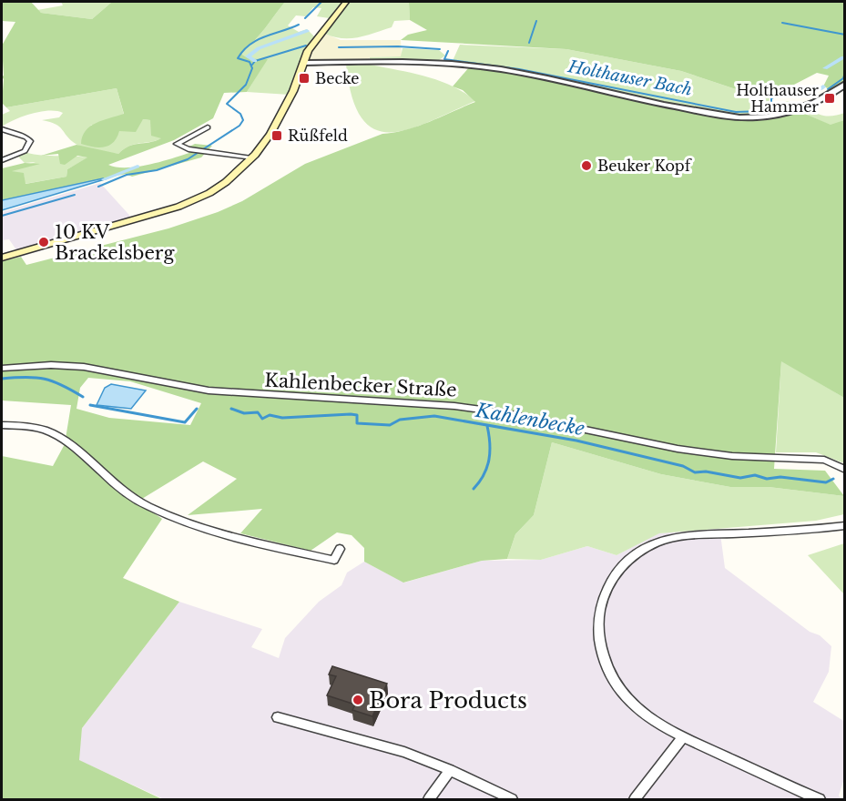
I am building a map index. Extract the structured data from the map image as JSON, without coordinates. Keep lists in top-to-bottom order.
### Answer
{
  "streets": {
    "street": ["Kahlenbecker Straße"]
  },
  "water": ["Holthauser Bach", "Kahlenbecke"],
  "places": {
    "transit": ["Becke", "Holthauser Hammer", "Rüßfeld"],
    "other": ["Beuker Kopf", "10 KV Brackelsberg", "Bora Products"]
  }
}
